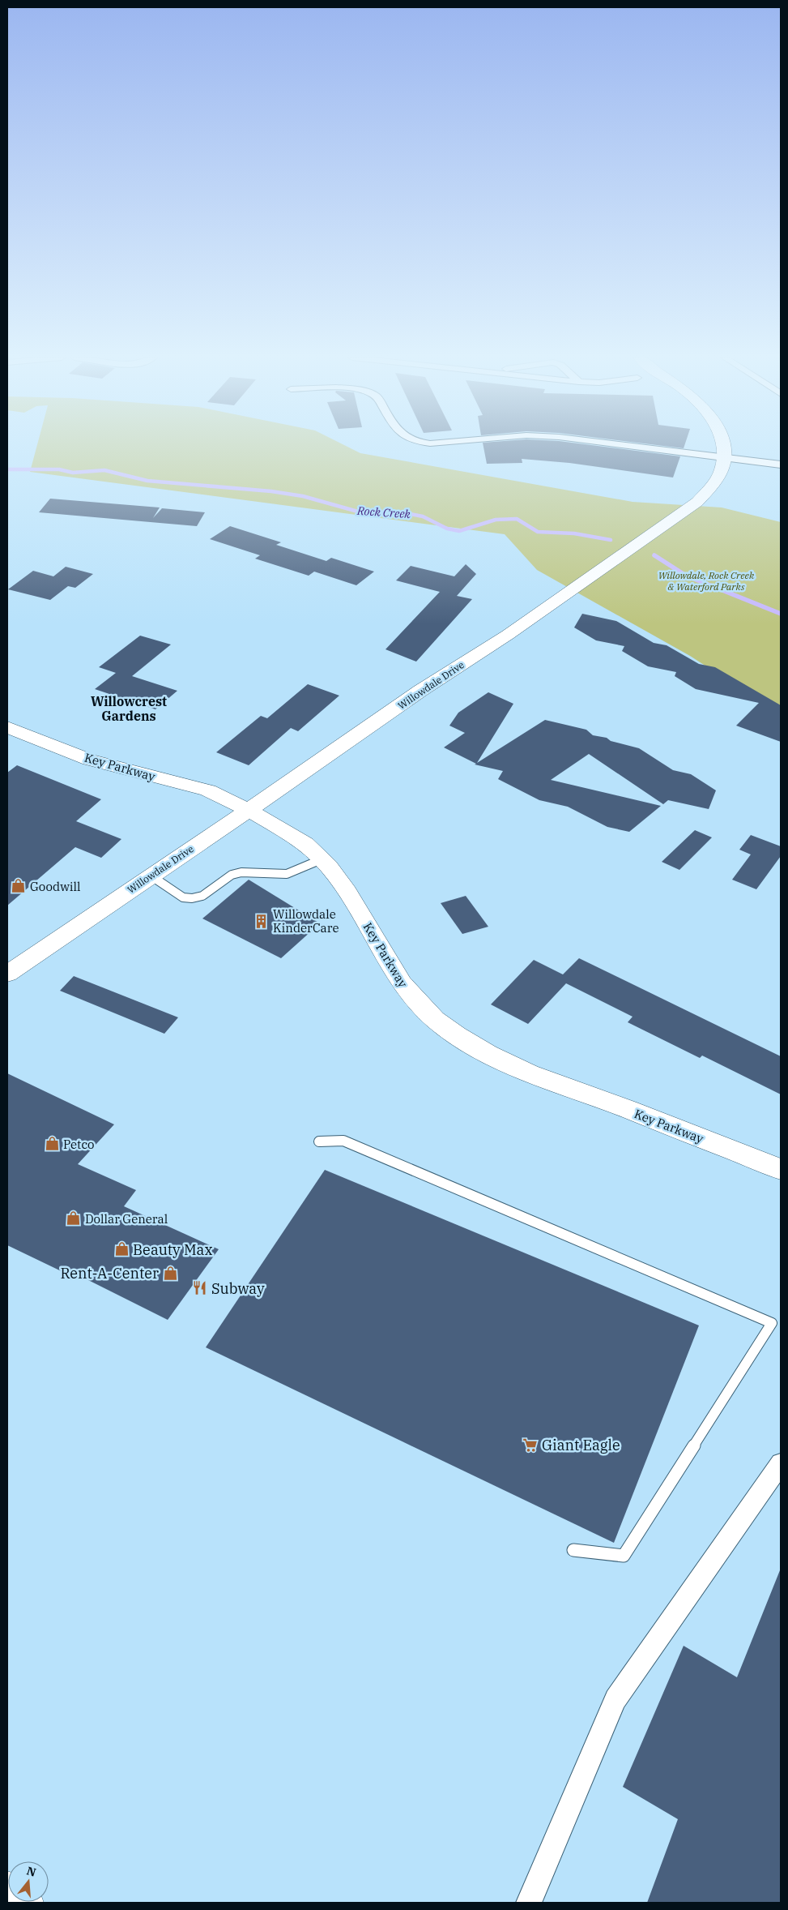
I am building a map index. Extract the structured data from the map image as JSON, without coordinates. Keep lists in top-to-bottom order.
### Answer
{
  "streets": {
    "street": ["Willowdale Drive", "Key Parkway"]
  },
  "crossings": [
    ["Willowdale Drive", "Key Parkway"]
  ],
  "districts": ["Willowcrest Gardens"],
  "water": ["Rock Creek"],
  "parks": ["Willowdale, Rock Creek & Waterford Parks"],
  "places": {
    "shop": [
      "Goodwill",
      "Petco",
      "Dollar General",
      "Beauty Max",
      "Rent-A-Center"
    ],
    "building": ["Willowdale KinderCare"],
    "restaurant": ["Subway"],
    "supermarket": ["Giant Eagle"]
  },
  "north": "top"
}
